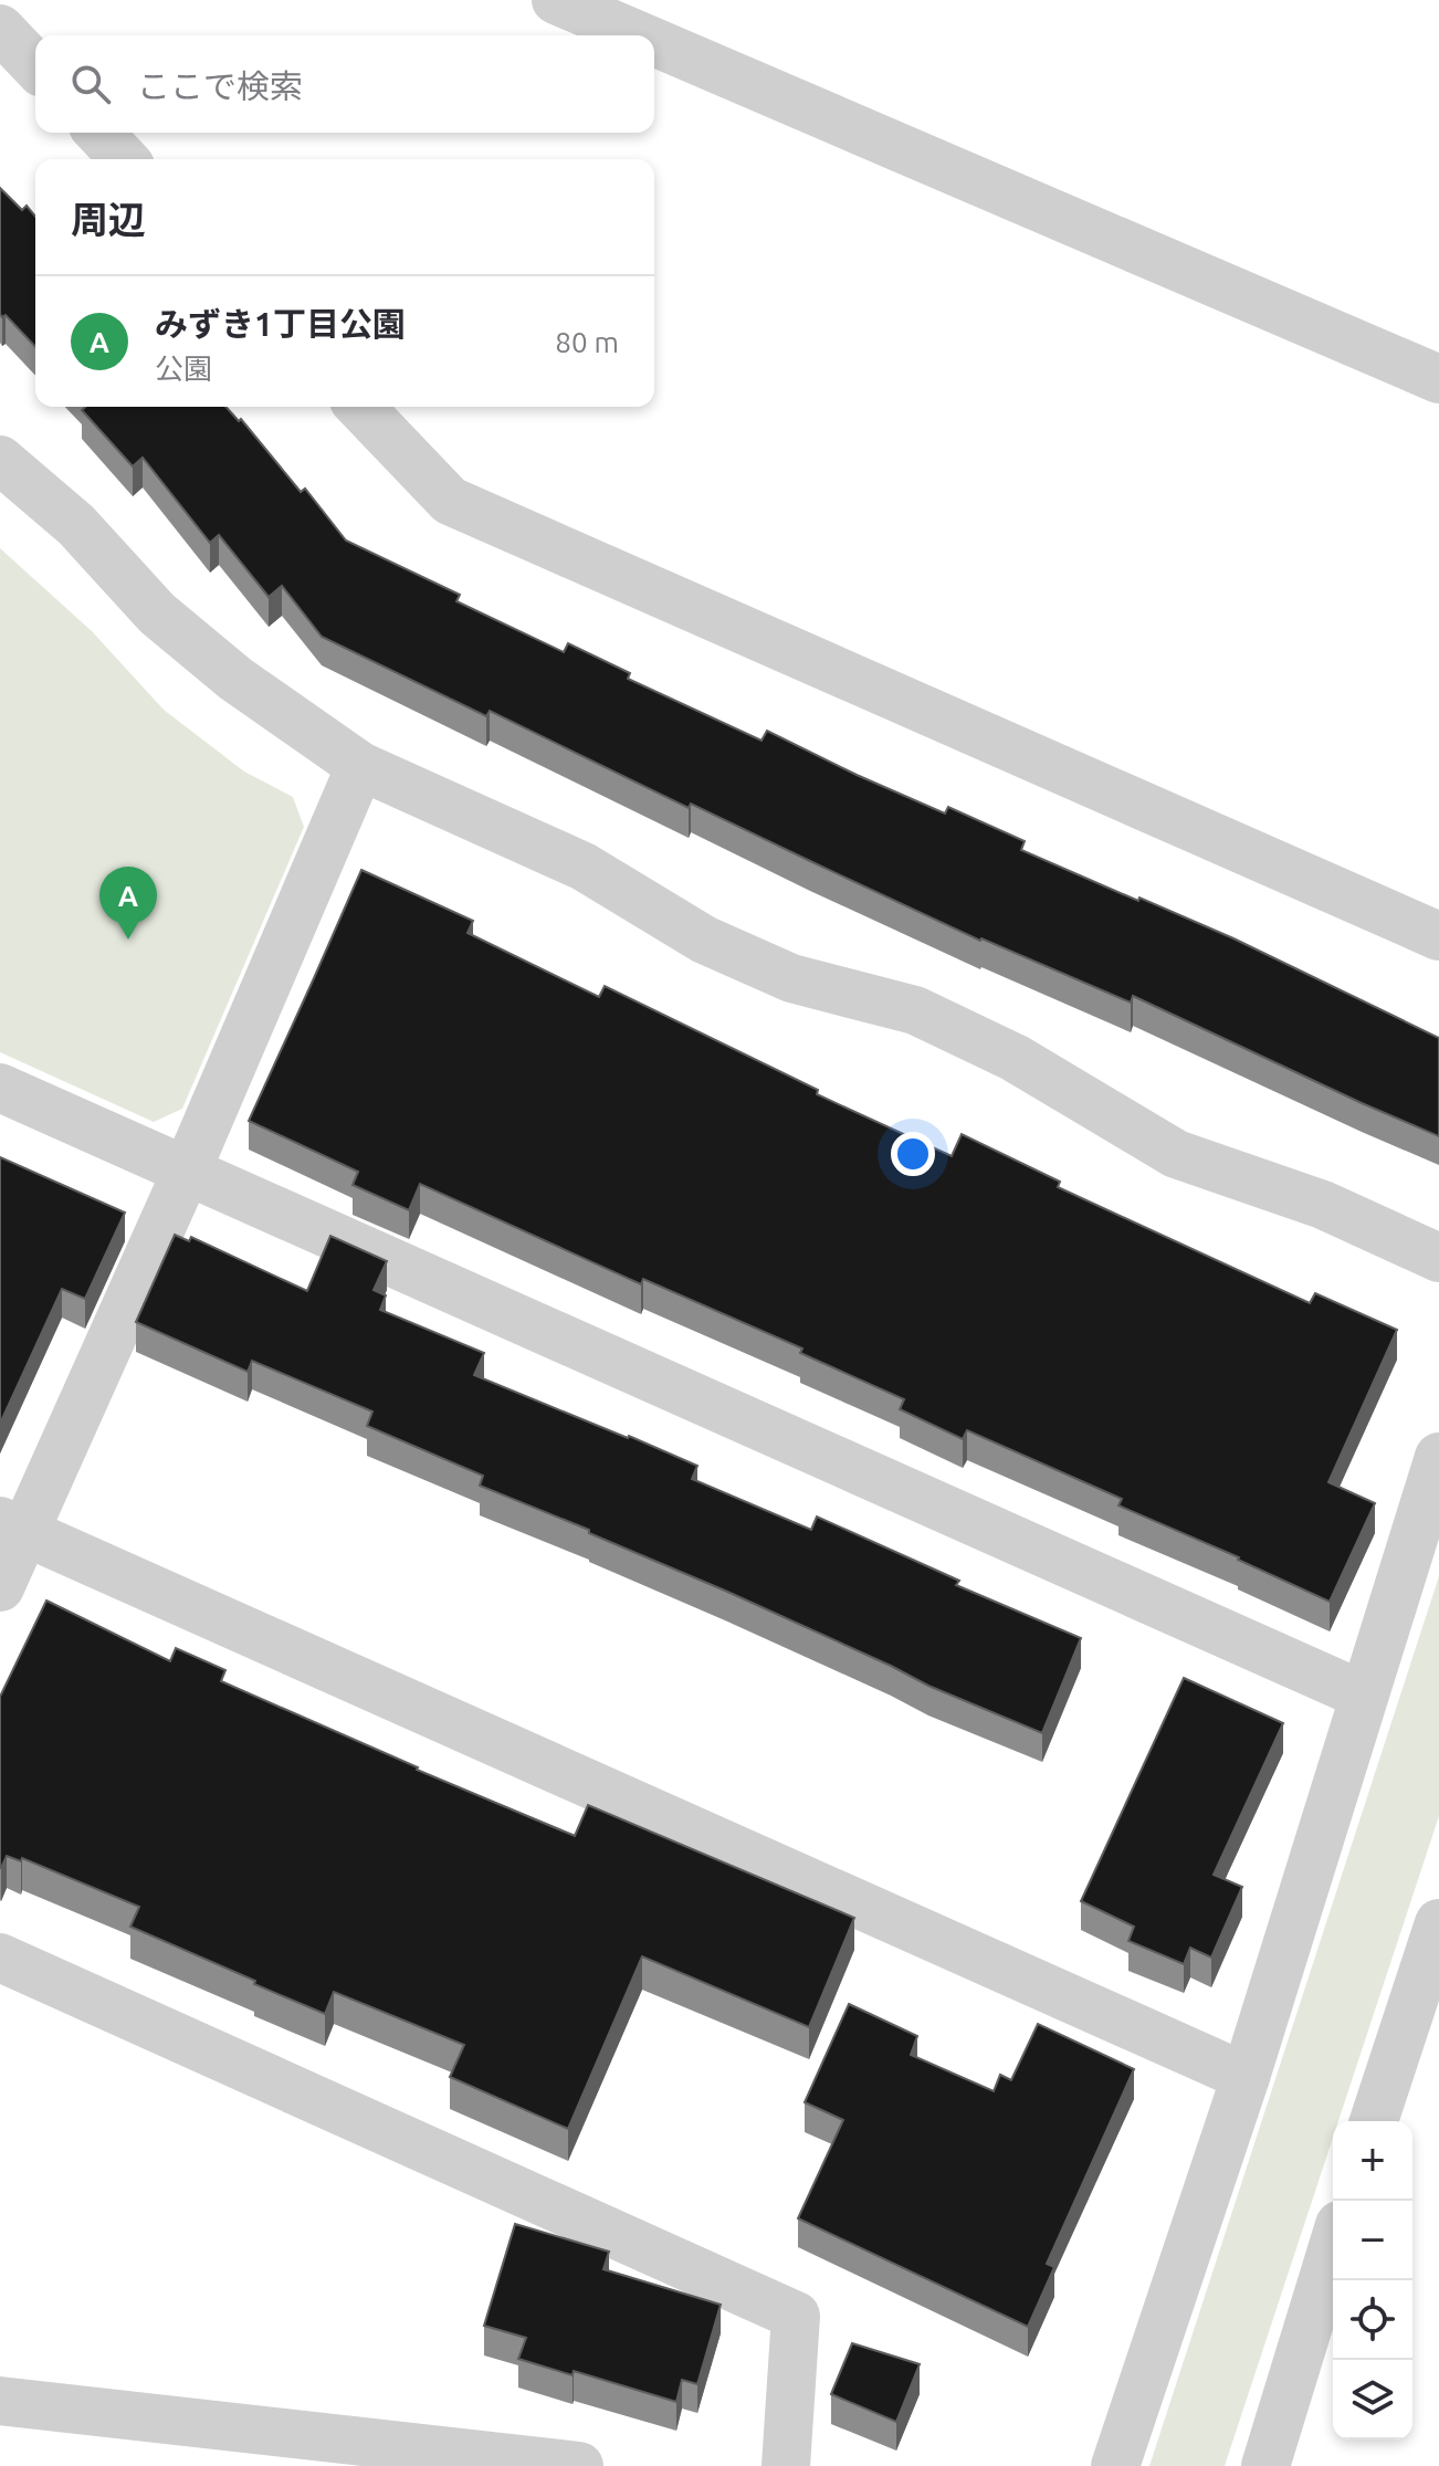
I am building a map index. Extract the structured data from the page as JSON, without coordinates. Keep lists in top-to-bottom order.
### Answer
{
  "page": {
    "search": "ここで検索",
    "heading": "周辺",
    "list": [
      {
        "mark": "A",
        "name": "みずき1丁目公園",
        "note": "公園",
        "value": "80 m"
      }
    ],
    "pins": "A",
    "map_buttons": ["+", "−"]
  }
}
